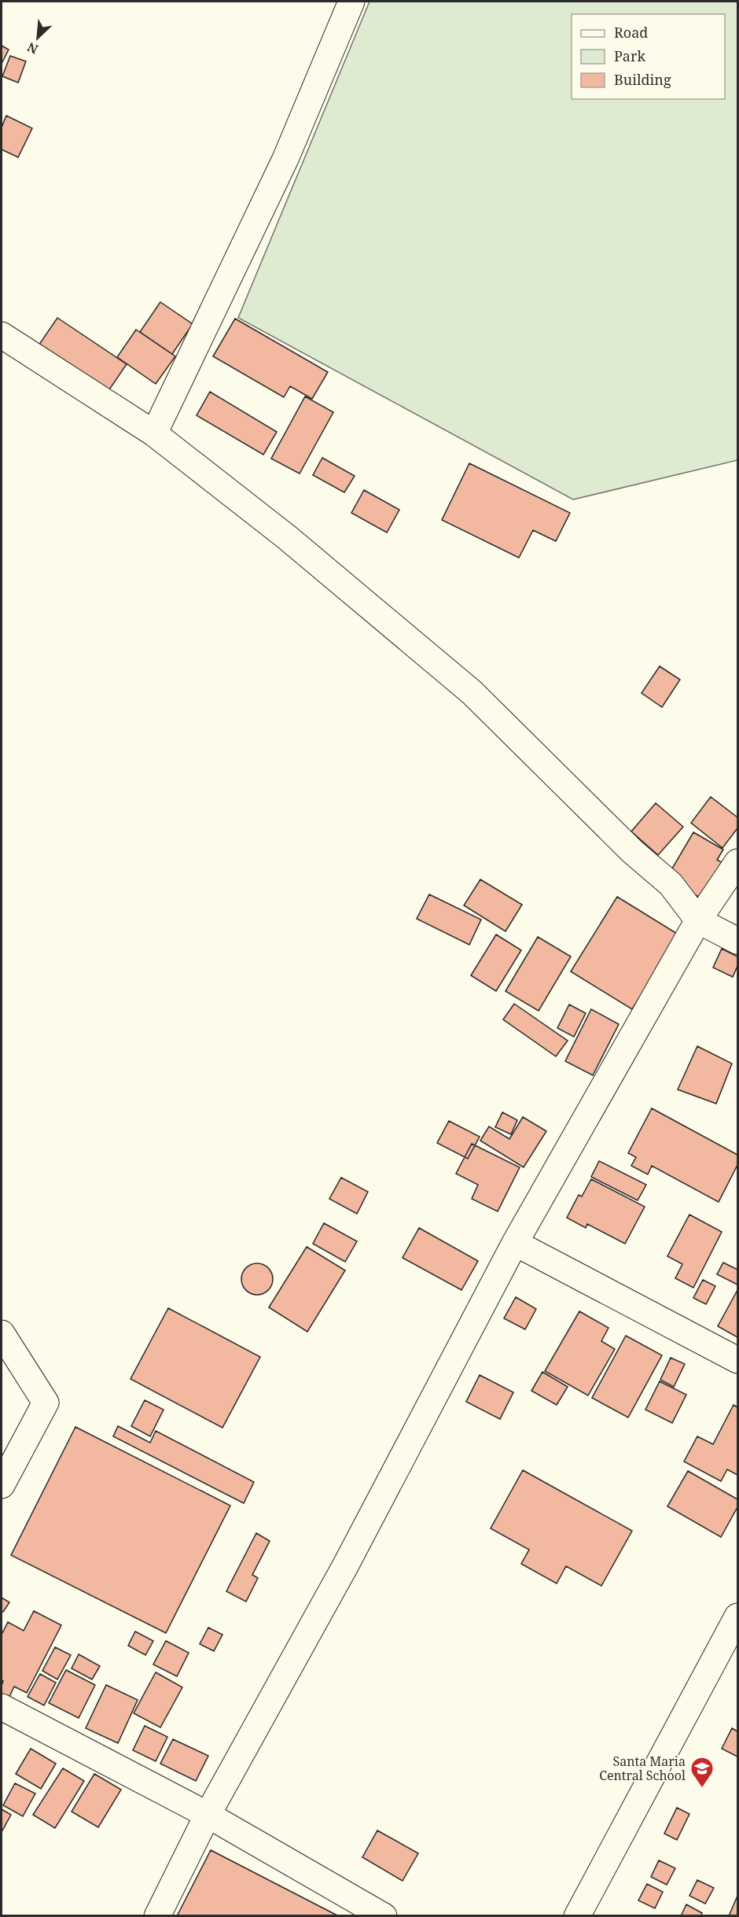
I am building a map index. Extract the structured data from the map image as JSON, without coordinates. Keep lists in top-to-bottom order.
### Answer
{
  "places": {
    "school or university": ["Santa Maria Central School"]
  },
  "legend": ["Road", "Park", "Building"],
  "north": "bottom left"
}
